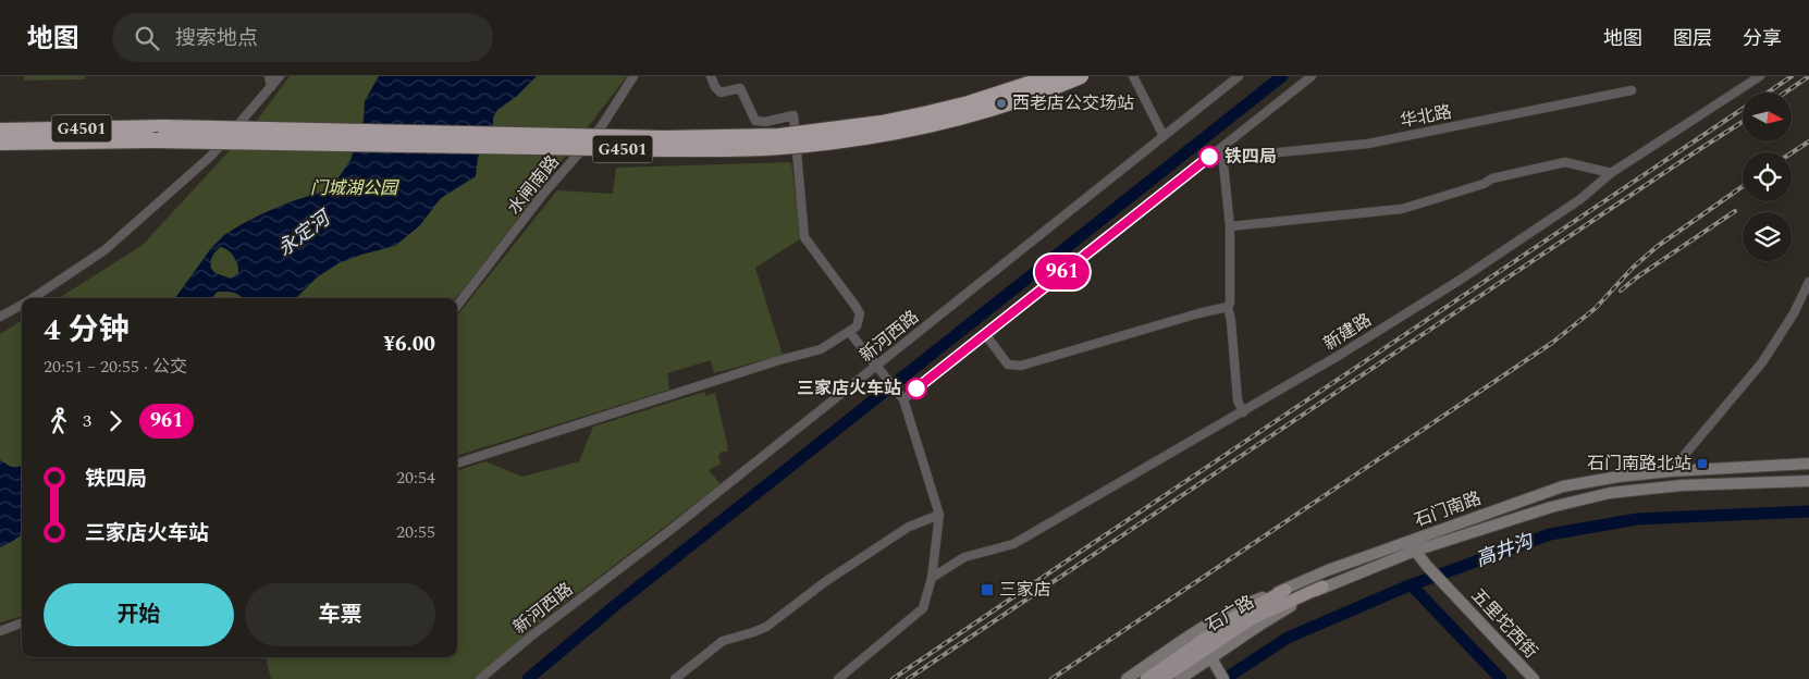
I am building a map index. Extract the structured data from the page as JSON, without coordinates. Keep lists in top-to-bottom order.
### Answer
{
  "streets": {
    "highway": ["G4501"],
    "main road": ["石门南路", "石广路", "五里坨西街"],
    "street": [
      "华北路",
      "水闸南路",
      "新建路",
      "新河西路"
    ]
  },
  "crossings": [
    ["石门南路", "石广路"],
    ["石门南路", "五里坨西街"]
  ],
  "water": ["永定河", "高井沟"],
  "parks": ["门城湖公园"],
  "places": {
    "other": ["西老店公交场站", "铁四局", "三家店火车站"],
    "transit": ["石门南路北站", "三家店"]
  },
  "lines": ["bus line 961"],
  "north": "right",
  "page": {
    "header": "地图",
    "search": "搜索地点",
    "nav": ["地图", "图层", "分享"],
    "on_map": "961",
    "heading": ["4 分钟", "20:51 – 20:55 · 公交", "¥6.00"],
    "legs": ["3", "961"],
    "list": [
      {
        "name": "铁四局",
        "value": "20:54"
      },
      {
        "name": "三家店火车站",
        "value": "20:55"
      }
    ],
    "buttons": ["开始", "车票"]
  }
}
